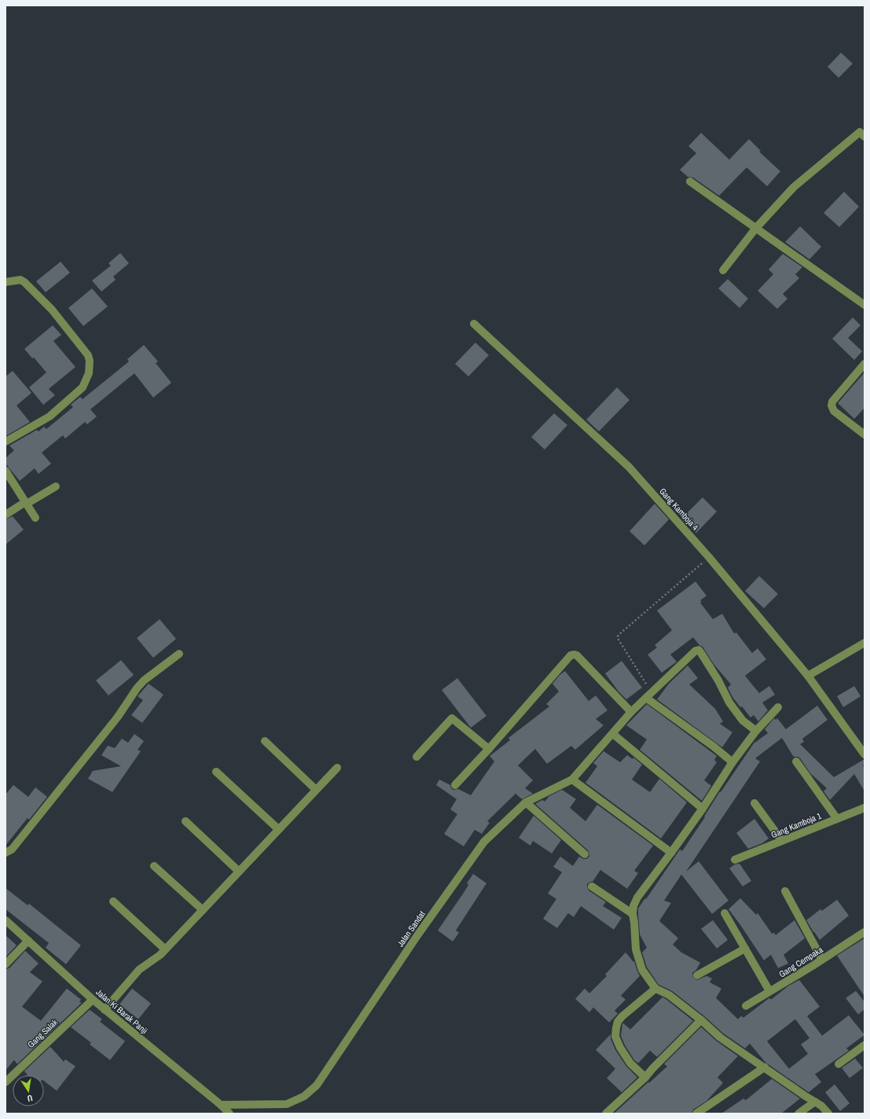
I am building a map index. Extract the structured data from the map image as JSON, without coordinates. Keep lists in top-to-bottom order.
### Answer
{
  "streets": {
    "street": [
      "Gang Kamboja 4",
      "Gang Kamboja 1",
      "Jalan Sandat",
      "Gang Cempaka",
      "Jalan Ki Barak Panji",
      "Gang Salak"
    ]
  },
  "crossings": [
    ["Jalan Sandat", "Jalan Ki Barak Panji"],
    ["Jalan Ki Barak Panji", "Gang Salak"]
  ],
  "north": "bottom"
}
